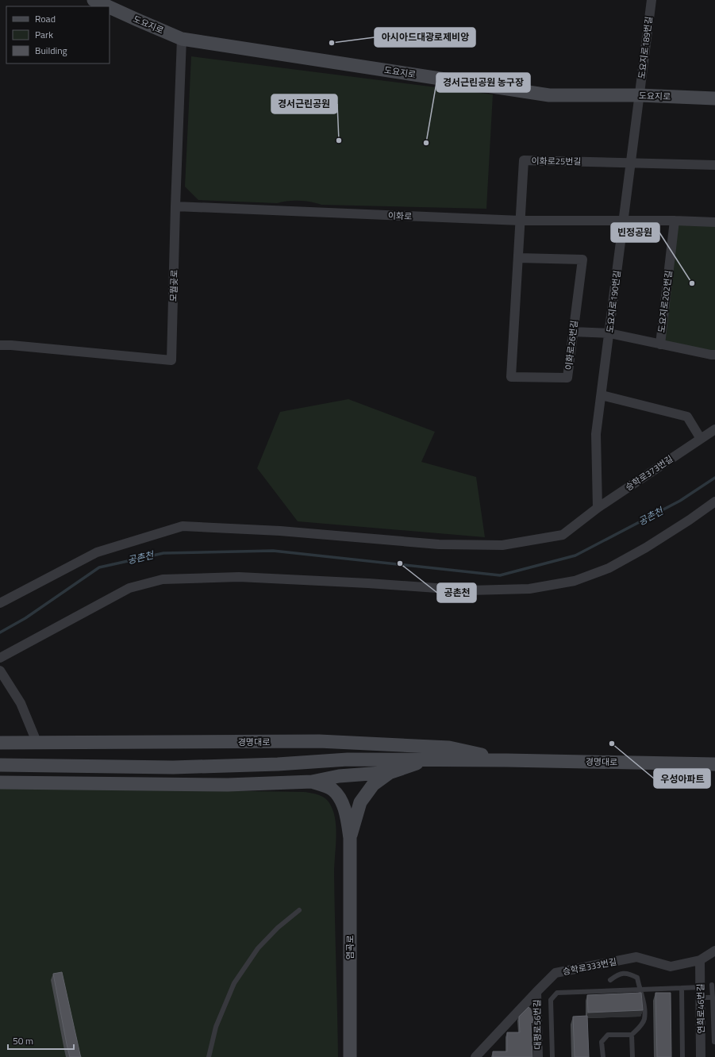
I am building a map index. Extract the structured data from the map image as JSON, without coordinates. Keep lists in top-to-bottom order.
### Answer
{
  "streets": {
    "main road": ["도요지로", "경명대로", "염곡로"],
    "street": [
      "도요지로189번길",
      "이화로25번길",
      "이화로",
      "모월곶로",
      "도요지로190번길",
      "도요지로202번길",
      "이화로26번길",
      "승학로373번길",
      "승학로333번길",
      "연희로46번길",
      "대평로56번길"
    ]
  },
  "crossings": [
    ["도요지로", "도요지로189번길"],
    ["도요지로", "모월곶로"],
    ["도요지로", "도요지로190번길"],
    ["도요지로189번길", "도요지로190번길"],
    ["이화로25번길", "이화로"],
    ["이화로25번길", "도요지로190번길"],
    ["이화로25번길", "이화로26번길"],
    ["이화로", "모월곶로"],
    ["이화로", "도요지로190번길"],
    ["이화로", "이화로26번길"],
    ["도요지로190번길", "도요지로202번길"],
    ["도요지로190번길", "승학로373번길"],
    ["도요지로202번길", "이화로26번길"],
    ["경명대로", "염곡로"],
    ["승학로333번길", "연희로46번길"],
    ["승학로333번길", "대평로56번길"]
  ],
  "water": ["공촌천"],
  "places": [
    "아시아드대광로제비앙",
    "경서근린공원",
    "경서근린공원 농구장",
    "빈정공원",
    "공촌천",
    "우성아파트"
  ],
  "legend": ["Road", "Park", "Building"],
  "scale_bar": "50 m"
}
